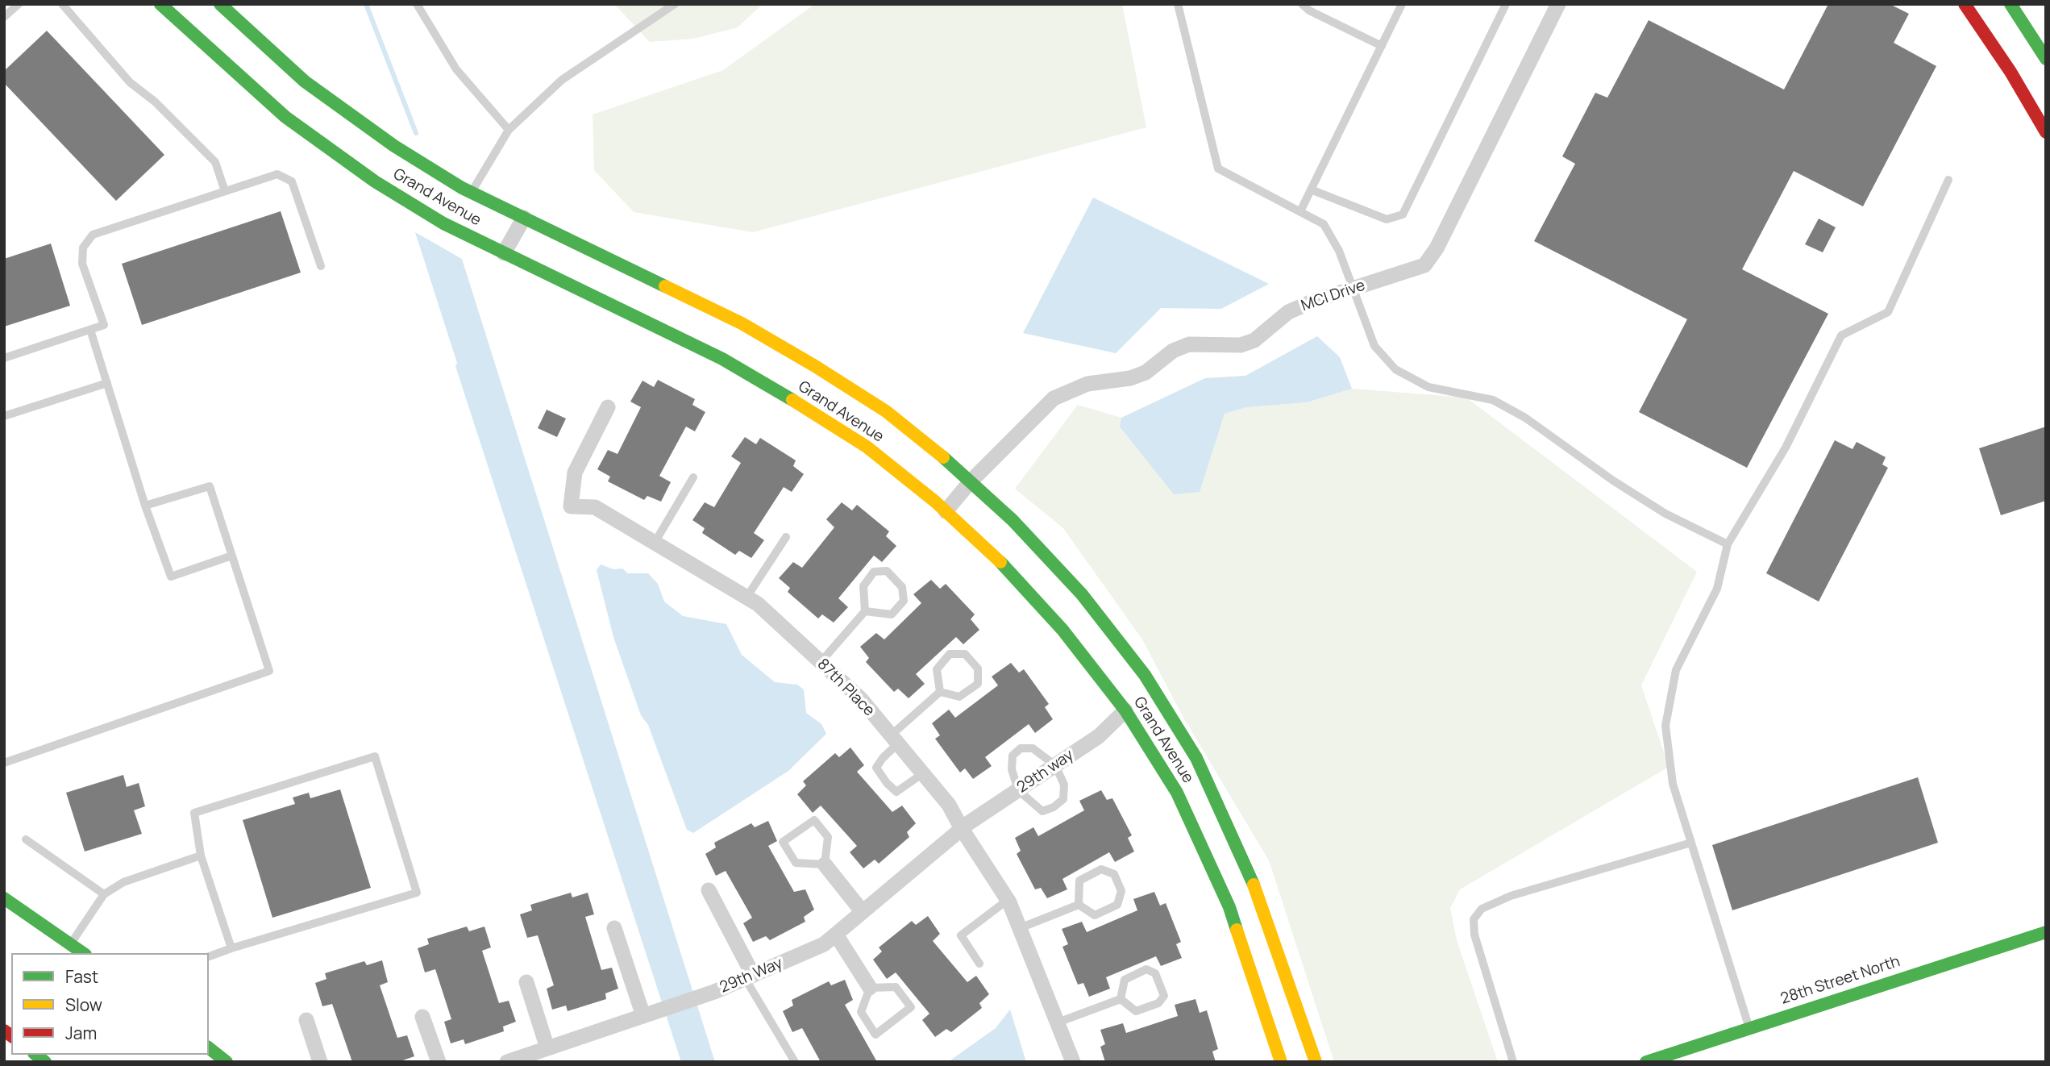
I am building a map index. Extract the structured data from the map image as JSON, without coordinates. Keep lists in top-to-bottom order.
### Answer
{
  "streets": {
    "main road": ["Grand Avenue", "28th Street North"],
    "street": [
      "MCI Drive",
      "87th Place",
      "29th way",
      "29th Way"
    ]
  },
  "crossings": [
    ["Grand Avenue", "MCI Drive"],
    ["Grand Avenue", "29th way"],
    ["87th Place", "29th way"],
    ["87th Place", "29th Way"],
    ["29th way", "29th Way"]
  ],
  "legend": ["Fast", "Slow", "Jam"]
}
